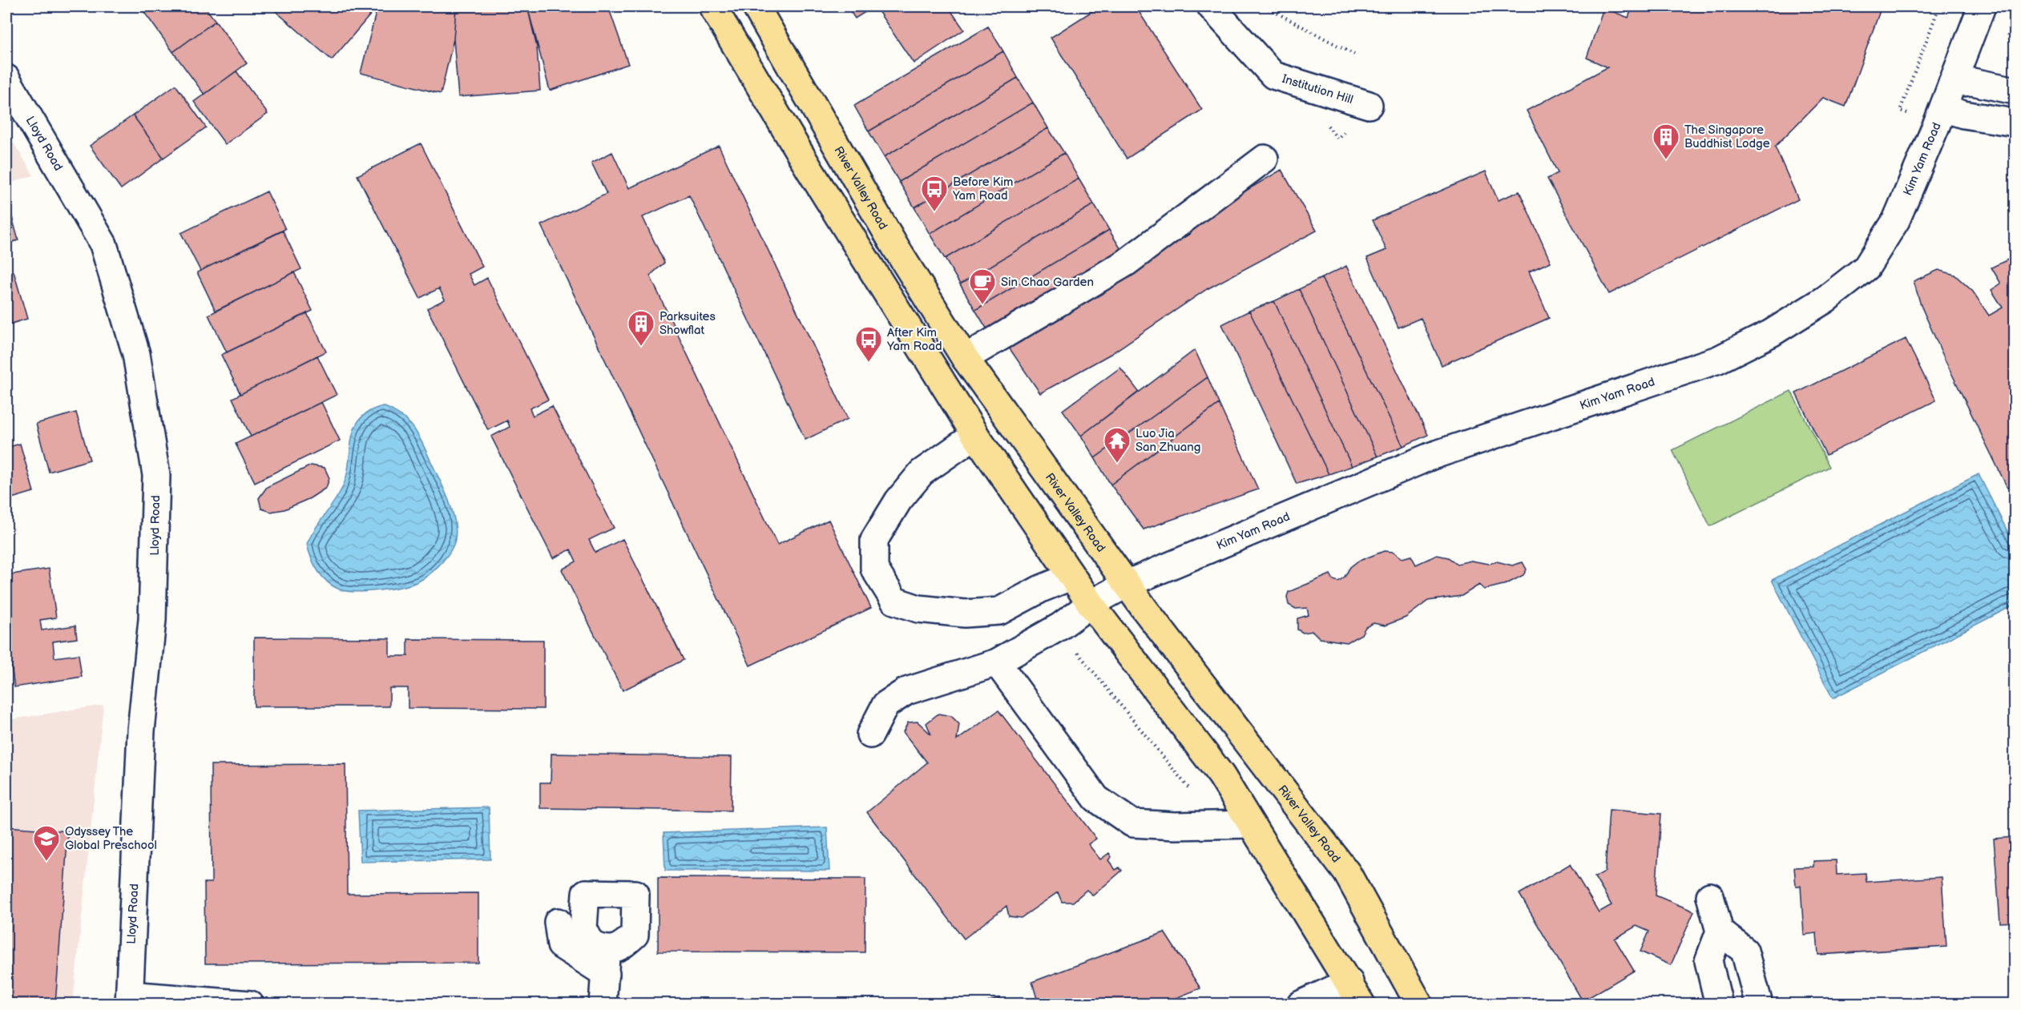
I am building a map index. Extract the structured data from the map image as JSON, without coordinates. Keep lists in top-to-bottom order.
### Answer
{
  "streets": {
    "main road": ["River Valley Road"],
    "street": ["Institution Hill", "Lloyd Road", "Kim Yam Road"]
  },
  "crossings": [
    ["Kim Yam Road", "River Valley Road"]
  ],
  "places": {
    "building": ["The Singapore Buddhist Lodge", "Parksuites Showflat"],
    "bus stop": ["Before Kim Yam Road", "After Kim Yam Road"],
    "cafe": ["Sin Chao Garden"],
    "temple": ["Luo Jia San Zhuang"],
    "school or university": ["Odyssey The Global Preschool"]
  }
}
